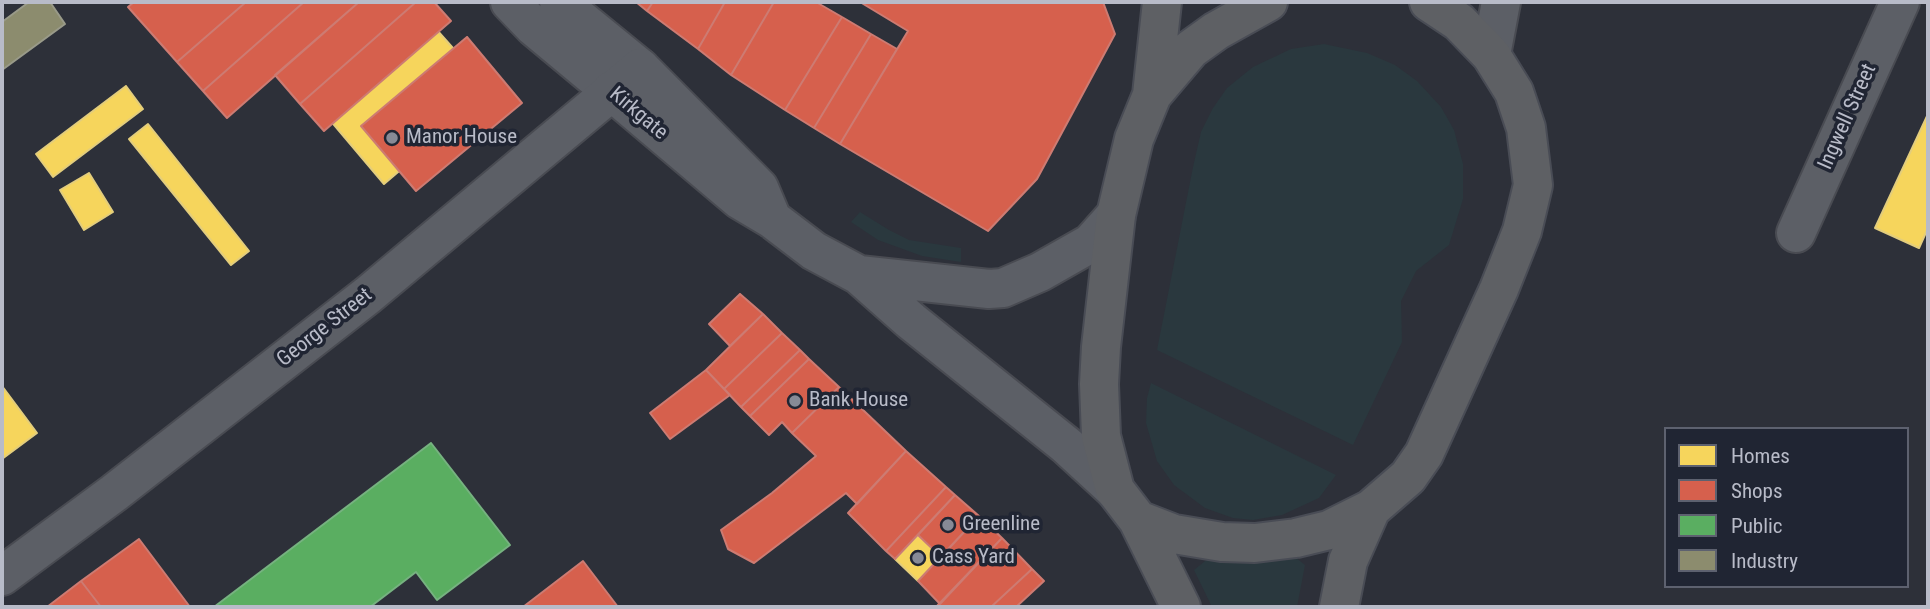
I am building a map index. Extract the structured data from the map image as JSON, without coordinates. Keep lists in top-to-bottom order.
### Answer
{
  "streets": {
    "street": ["Kirkgate", "Ingwell Street", "George Street"]
  },
  "crossings": [
    ["Kirkgate", "George Street"]
  ],
  "places": [
    "Manor House",
    "Bank House",
    "Greenline",
    "Cass Yard"
  ],
  "legend": [
    "Homes",
    "Shops",
    "Public",
    "Industry"
  ]
}
